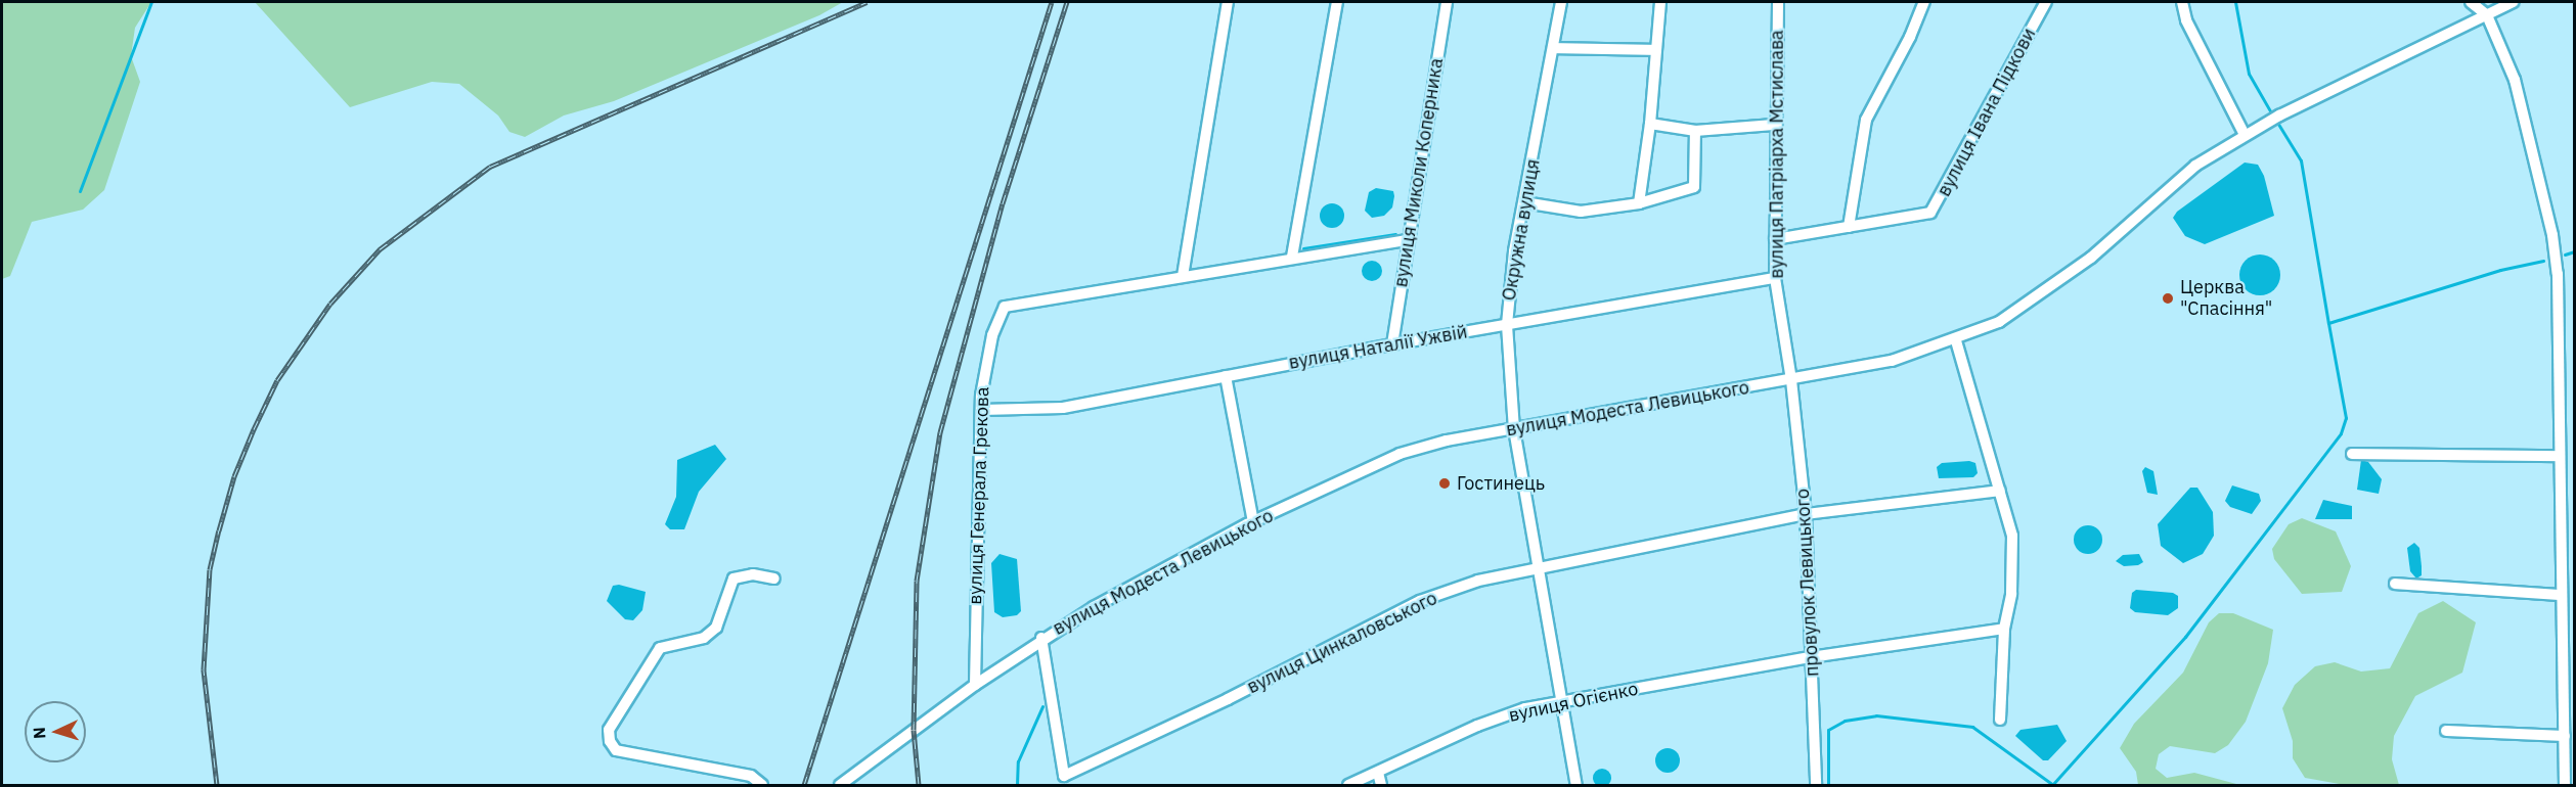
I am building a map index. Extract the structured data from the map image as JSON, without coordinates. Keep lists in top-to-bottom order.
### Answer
{
  "streets": {
    "street": [
      "вулиця Івана Підкови",
      "вулиця Патріарха Мстислава",
      "вулиця Миколи Коперника",
      "Окружна вулиця",
      "вулиця Наталії Ужвій",
      "вулиця Модеста Левицького",
      "вулиця Генерала Грекова",
      "провулок Левицького",
      "вулиця Цинкаловського",
      "вулиця Огієнко"
    ]
  },
  "crossings": [
    ["вулиця Івана Підкови", "вулиця Патріарха Мстислава"],
    ["вулиця Патріарха Мстислава", "вулиця Наталії Ужвій"],
    ["вулиця Патріарха Мстислава", "вулиця Модеста Левицького"],
    ["вулиця Патріарха Мстислава", "провулок Левицького"],
    ["вулиця Миколи Коперника", "вулиця Наталії Ужвій"],
    ["вулиця Миколи Коперника", "вулиця Генерала Грекова"],
    ["Окружна вулиця", "вулиця Наталії Ужвій"],
    ["Окружна вулиця", "вулиця Модеста Левицького"],
    ["Окружна вулиця", "вулиця Цинкаловського"],
    ["Окружна вулиця", "вулиця Огієнко"],
    ["вулиця Наталії Ужвій", "вулиця Генерала Грекова"],
    ["вулиця Модеста Левицького", "вулиця Генерала Грекова"],
    ["вулиця Модеста Левицького", "провулок Левицького"],
    ["вулиця Модеста Левицького", "вулиця Цинкаловського"],
    ["провулок Левицького", "вулиця Цинкаловського"],
    ["провулок Левицького", "вулиця Огієнко"]
  ],
  "places": ["Церква \"Спасіння\"", "Гостинець"],
  "north": "left"
}
